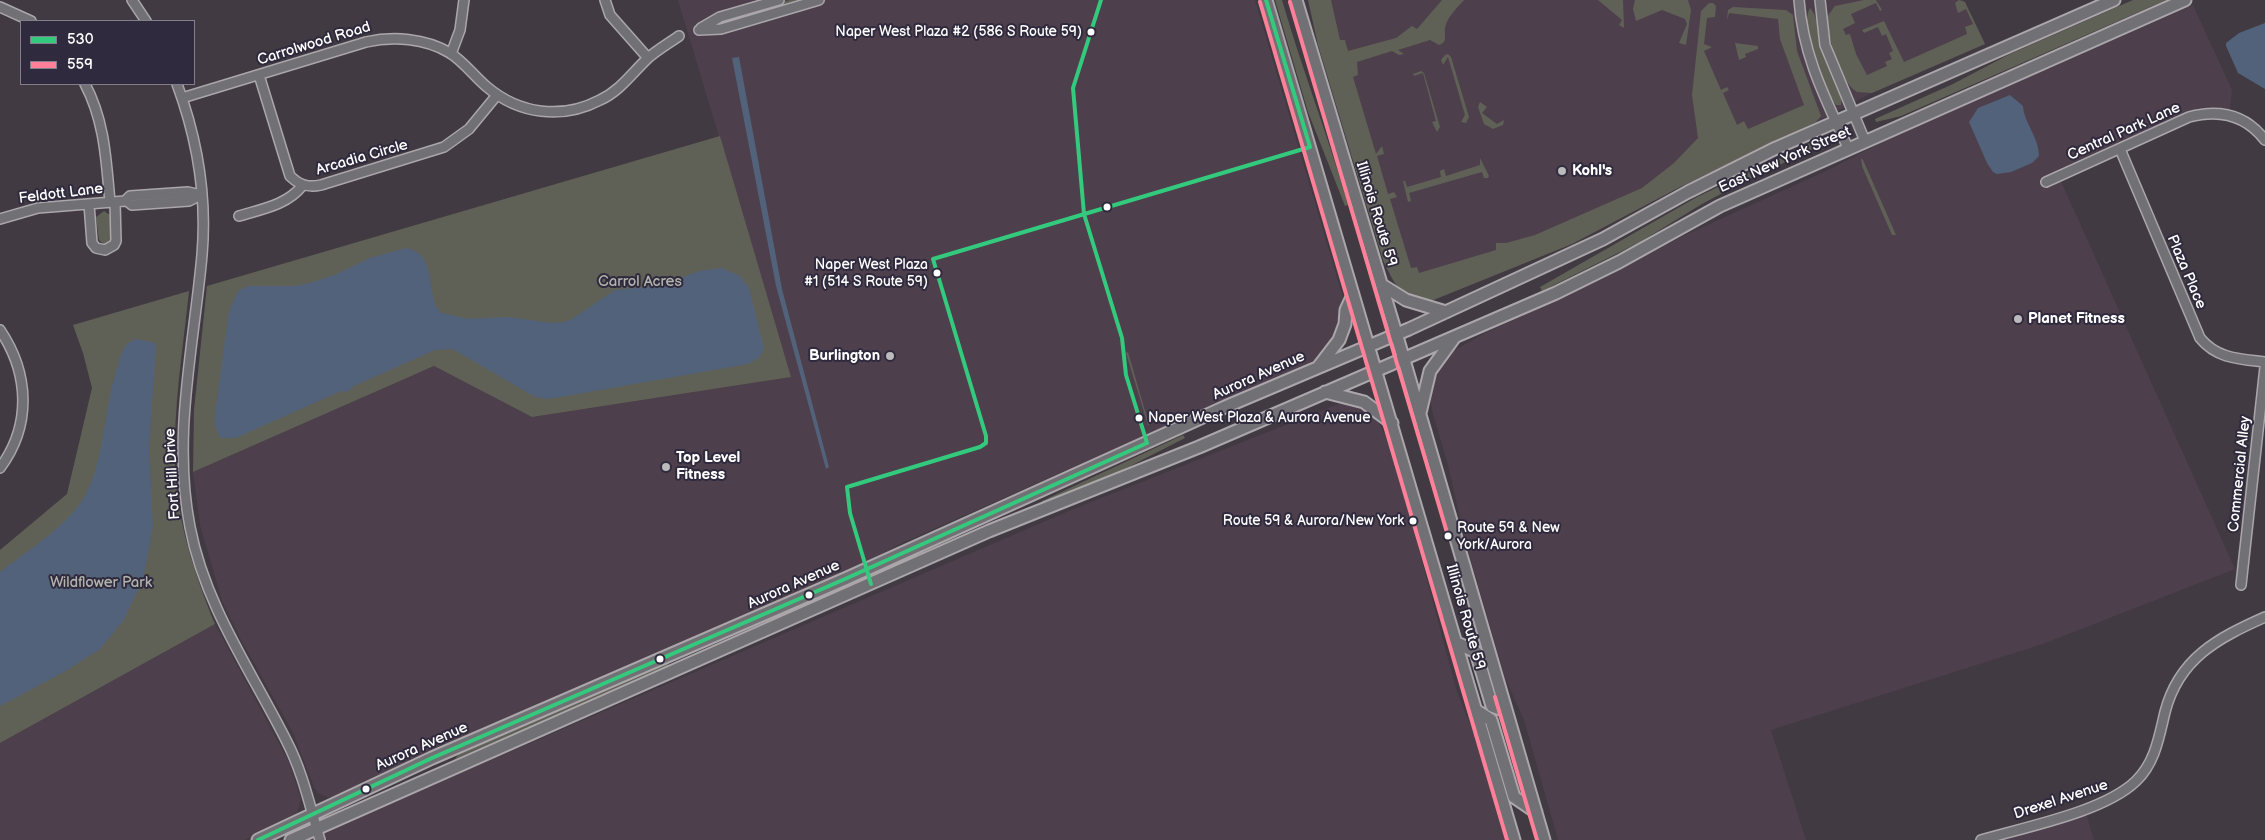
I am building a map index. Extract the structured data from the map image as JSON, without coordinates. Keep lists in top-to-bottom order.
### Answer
{
  "streets": {
    "main road": ["East New York Street", "Illinois Route 59", "Aurora Avenue"],
    "street": [
      "Carrolwood Road",
      "Central Park Lane",
      "Arcadia Circle",
      "Feldott Lane",
      "Plaza Place",
      "Fort Hill Drive",
      "Commercial Alley",
      "Drexel Avenue"
    ]
  },
  "crossings": [
    ["Carrolwood Road", "Arcadia Circle"],
    ["Carrolwood Road", "Fort Hill Drive"],
    ["Central Park Lane", "Plaza Place"],
    ["East New York Street", "Illinois Route 59"],
    ["East New York Street", "Aurora Avenue"],
    ["Feldott Lane", "Fort Hill Drive"],
    ["Illinois Route 59", "Aurora Avenue"],
    ["Aurora Avenue", "Fort Hill Drive"]
  ],
  "parks": ["Carrol Acres", "Wildflower Park"],
  "places": [
    "Naper West Plaza #2 (586 S Route 59)",
    "Kohl's",
    "Naper West Plaza #1 (514 S Route 59)",
    "Planet Fitness",
    "Burlington",
    "Naper West Plaza & Aurora Avenue",
    "Top Level Fitness",
    "Route 59 & Aurora/New York",
    "Route 59 & New York/Aurora"
  ],
  "lines": ["transit line 530", "transit line 559"],
  "legend": ["530", "559"]
}
